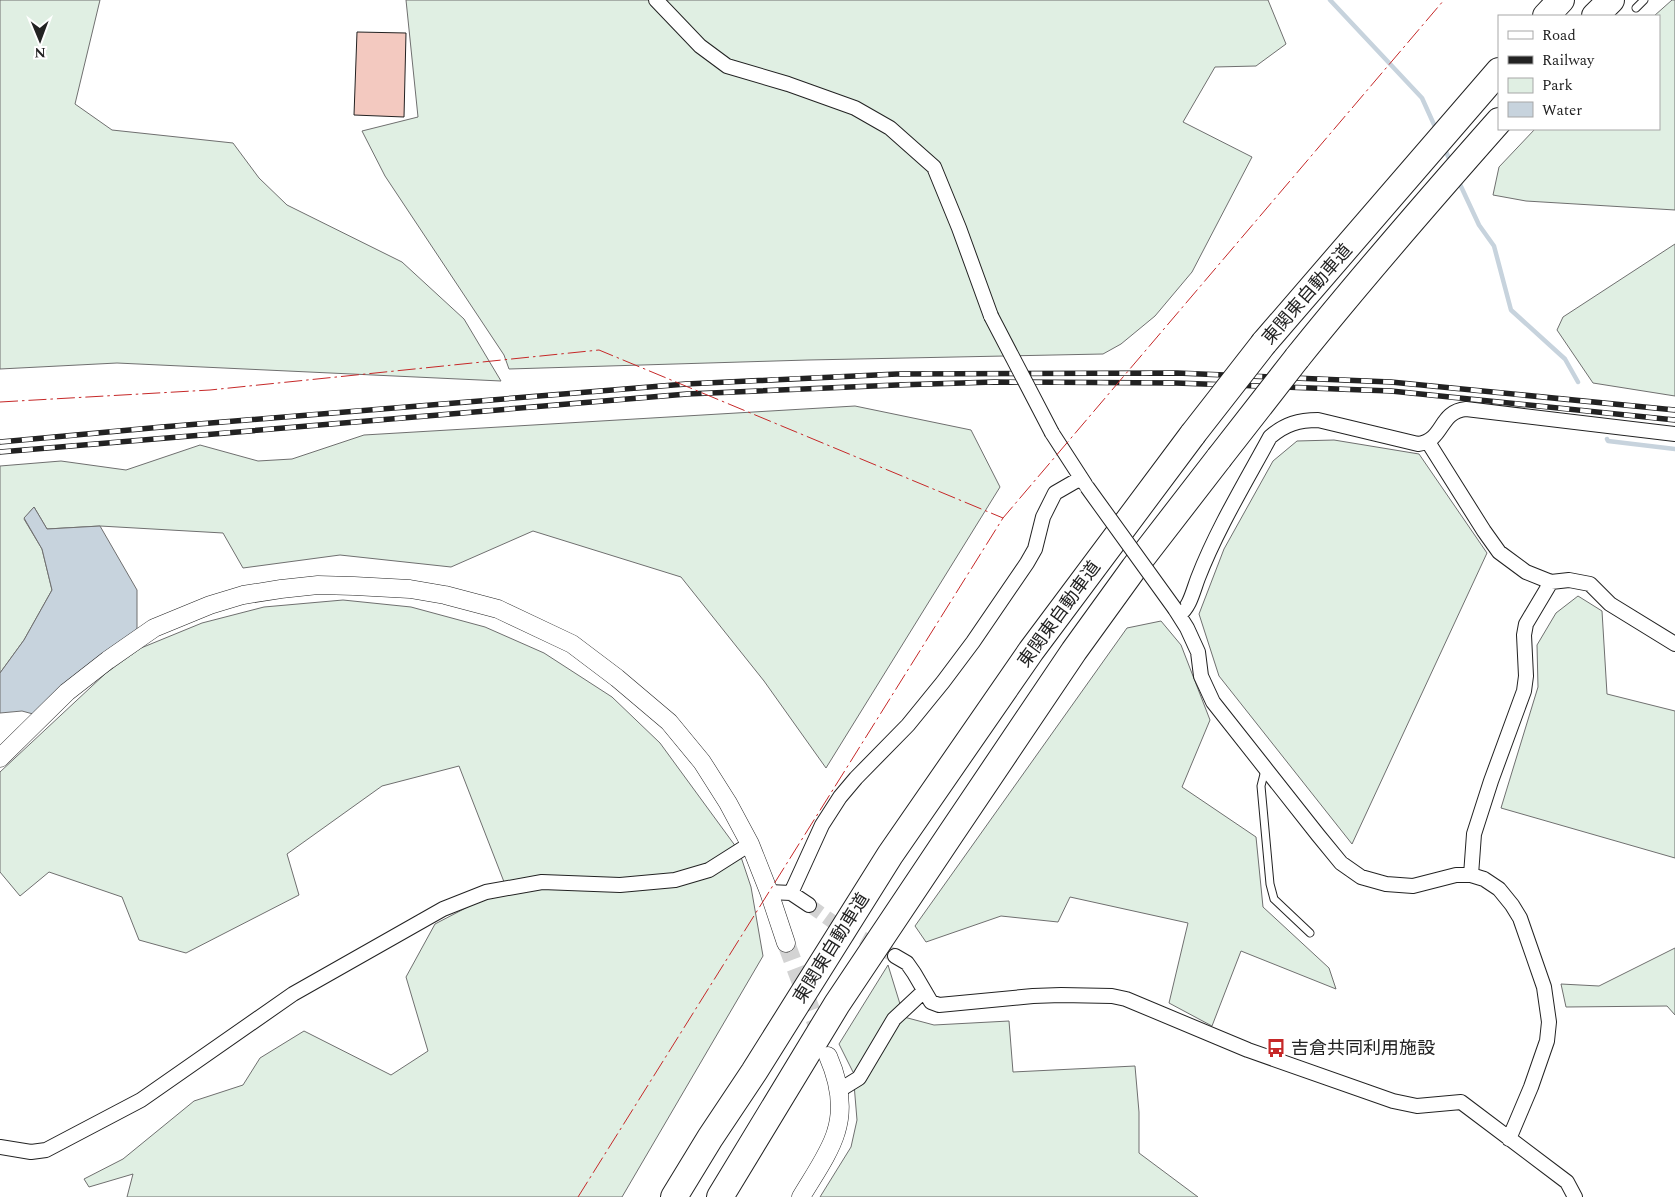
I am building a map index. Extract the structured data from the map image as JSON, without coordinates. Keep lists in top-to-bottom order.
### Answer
{
  "streets": {
    "highway": ["東関東自動車道"]
  },
  "places": {
    "bus stop": ["吉倉共同利用施設"]
  },
  "legend": [
    "Road",
    "Railway",
    "Park",
    "Water"
  ],
  "north": "bottom"
}
